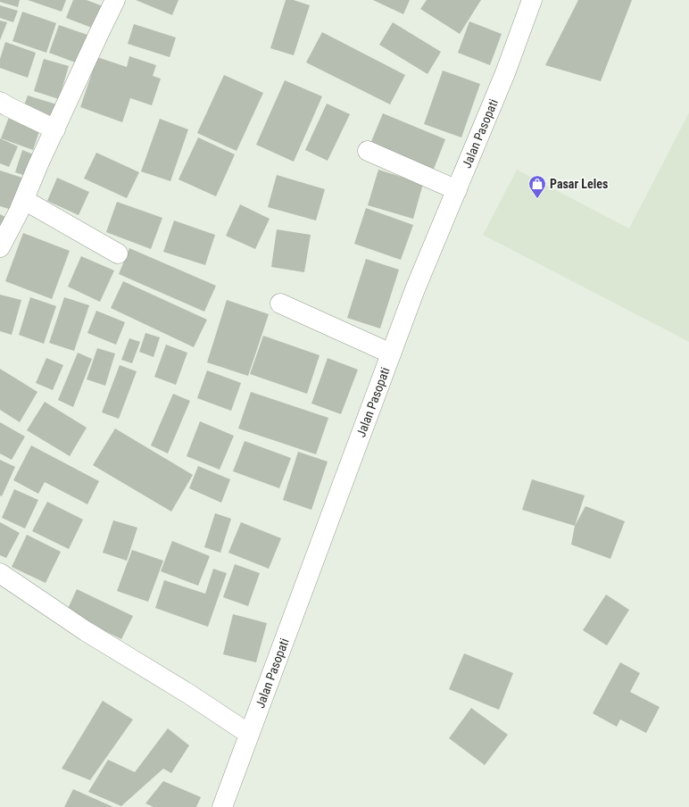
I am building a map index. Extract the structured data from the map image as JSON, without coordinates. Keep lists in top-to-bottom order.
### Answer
{
  "streets": {
    "street": ["Jalan Pasopati"]
  },
  "places": {
    "shop": ["Pasar Leles"]
  }
}
